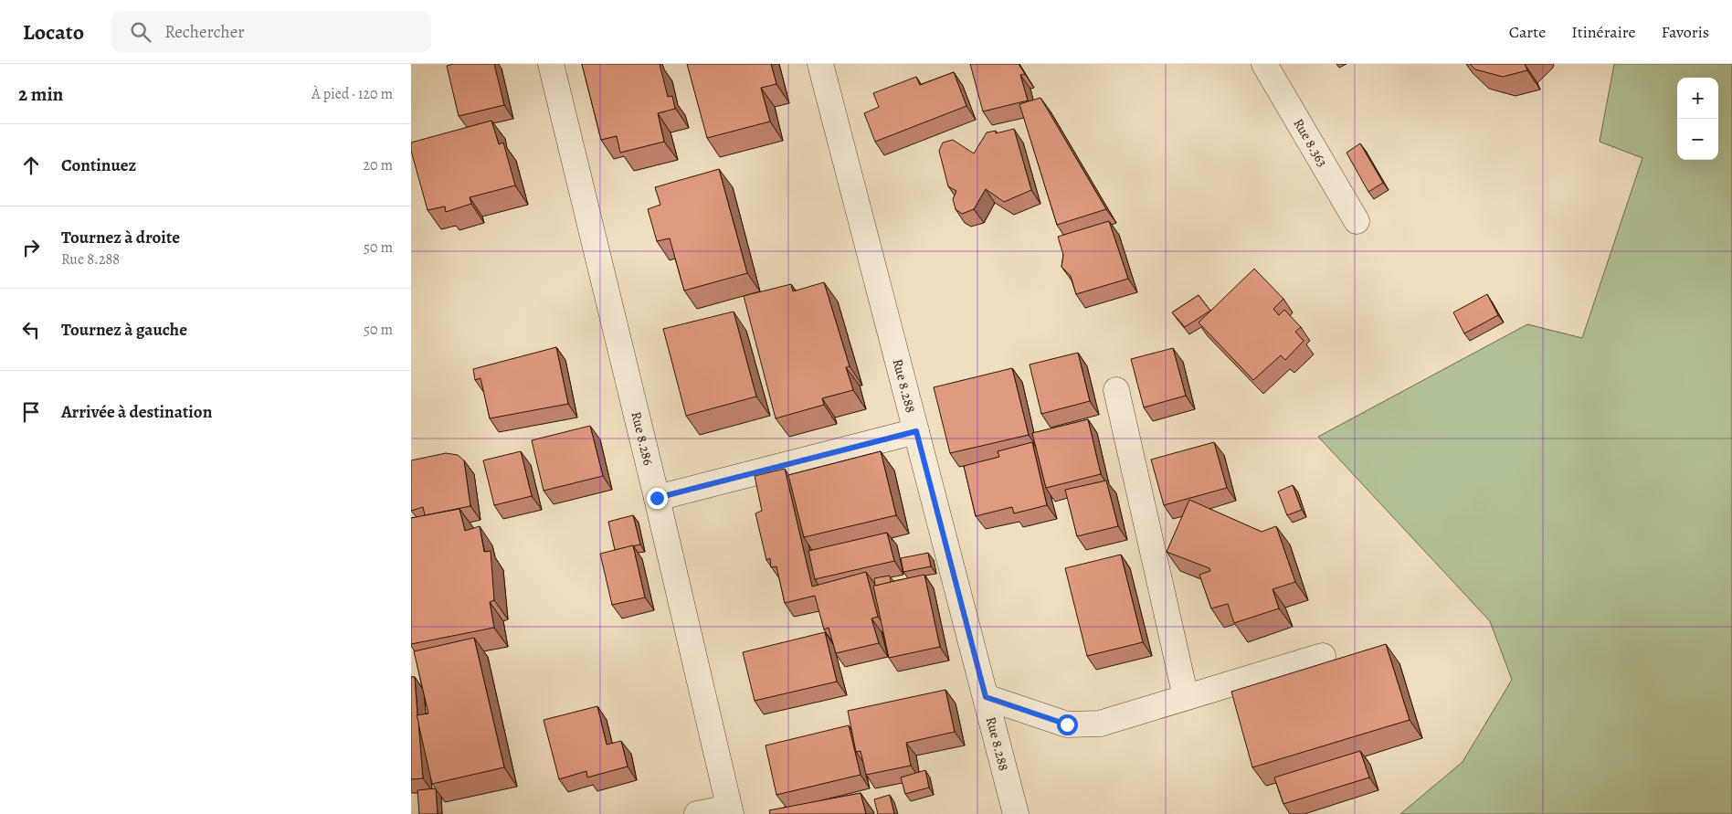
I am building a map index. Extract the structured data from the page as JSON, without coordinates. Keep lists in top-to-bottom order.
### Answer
{
  "streets": {
    "street": ["Rue 8.363", "Rue 8.288", "Rue 8.286"]
  },
  "page": {
    "header": "Locato",
    "search": "Rechercher",
    "nav": ["Carte", "Itinéraire", "Favoris"],
    "heading": ["2 min", "À pied · 120 m"],
    "map_buttons": ["+", "−"],
    "list": [
      ["Continuez", "20 m"],
      ["Tournez à droite", "Rue 8.288", "50 m"],
      ["Tournez à gauche", "50 m"],
      "Arrivée à destination"
    ]
  }
}
